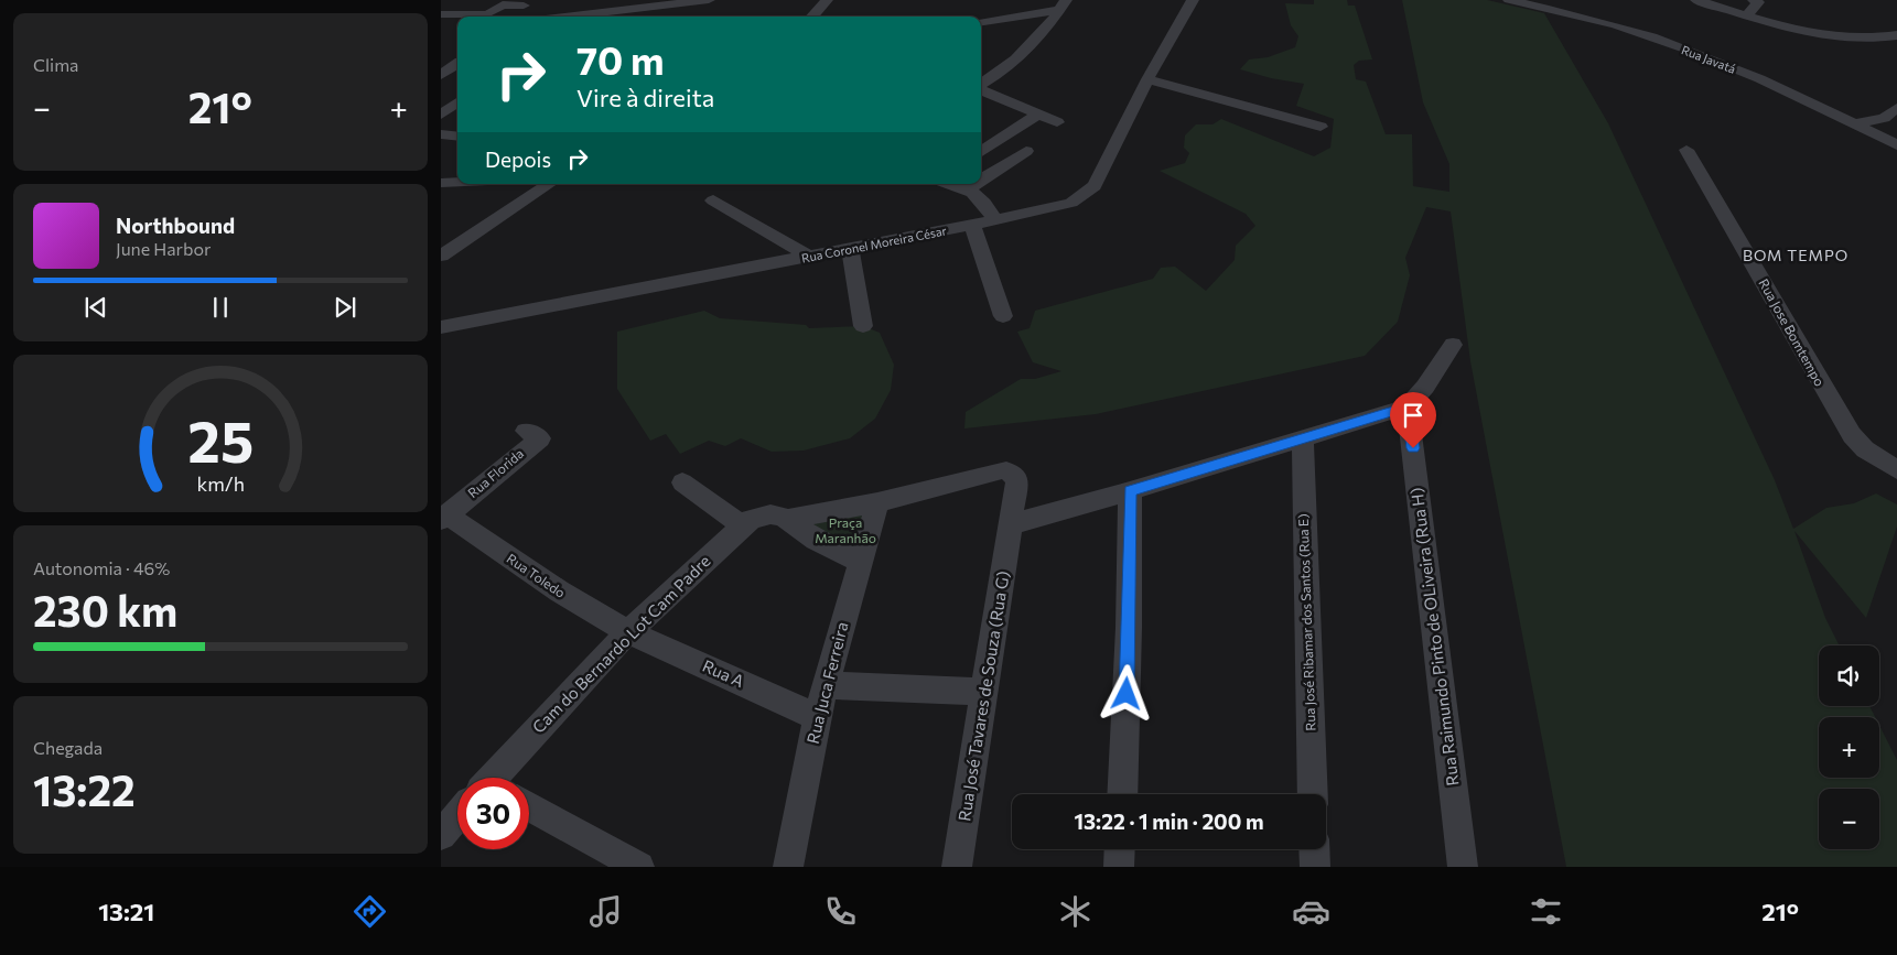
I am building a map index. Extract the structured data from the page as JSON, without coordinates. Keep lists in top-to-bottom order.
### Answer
{
  "streets": {
    "street": [
      "Rua Javatá",
      "Rua Coronel Moreira César",
      "Rua Jose Bomtempo",
      "Rua Florida",
      "Rua Toledo",
      "Rua José Ribamar dos Santos (Rua E)",
      "Rua Raimundo Pinto de OLiveira (Rua H)",
      "Cam do Bernardo Lot Cam Padre",
      "Rua A",
      "Rua Juca Ferreira",
      "Rua José Tavares de Souza (Rua G)"
    ]
  },
  "crossings": [
    ["Rua Florida", "Rua Toledo"],
    ["Rua Toledo", "Cam do Bernardo Lot Cam Padre"],
    ["Rua Toledo", "Rua A"],
    ["Cam do Bernardo Lot Cam Padre", "Rua A"],
    ["Cam do Bernardo Lot Cam Padre", "Rua Juca Ferreira"],
    ["Cam do Bernardo Lot Cam Padre", "Rua José Tavares de Souza (Rua G)"],
    ["Rua A", "Rua Juca Ferreira"],
    ["Rua Juca Ferreira", "Rua José Tavares de Souza (Rua G)"]
  ],
  "districts": ["BOM TEMPO"],
  "parks": ["Praça Maranhão"],
  "page": {
    "tile": [
      "Clima",
      ["Autonomia · 46%", "230 km"],
      ["Chegada", "13:22"]
    ],
    "turn": ["70 m", "Vire à direita"],
    "heat": ["−", "21°", "+"],
    "then": "Depois",
    "song": ["Northbound", "June Harbor"],
    "map_buttons": ["+", "−"],
    "limit": "30",
    "trip": "13:22 · 1 min · 200 m",
    "tabs": ["13:21", "21°"],
    "gauge": ["25", "km/h"]
  }
}
